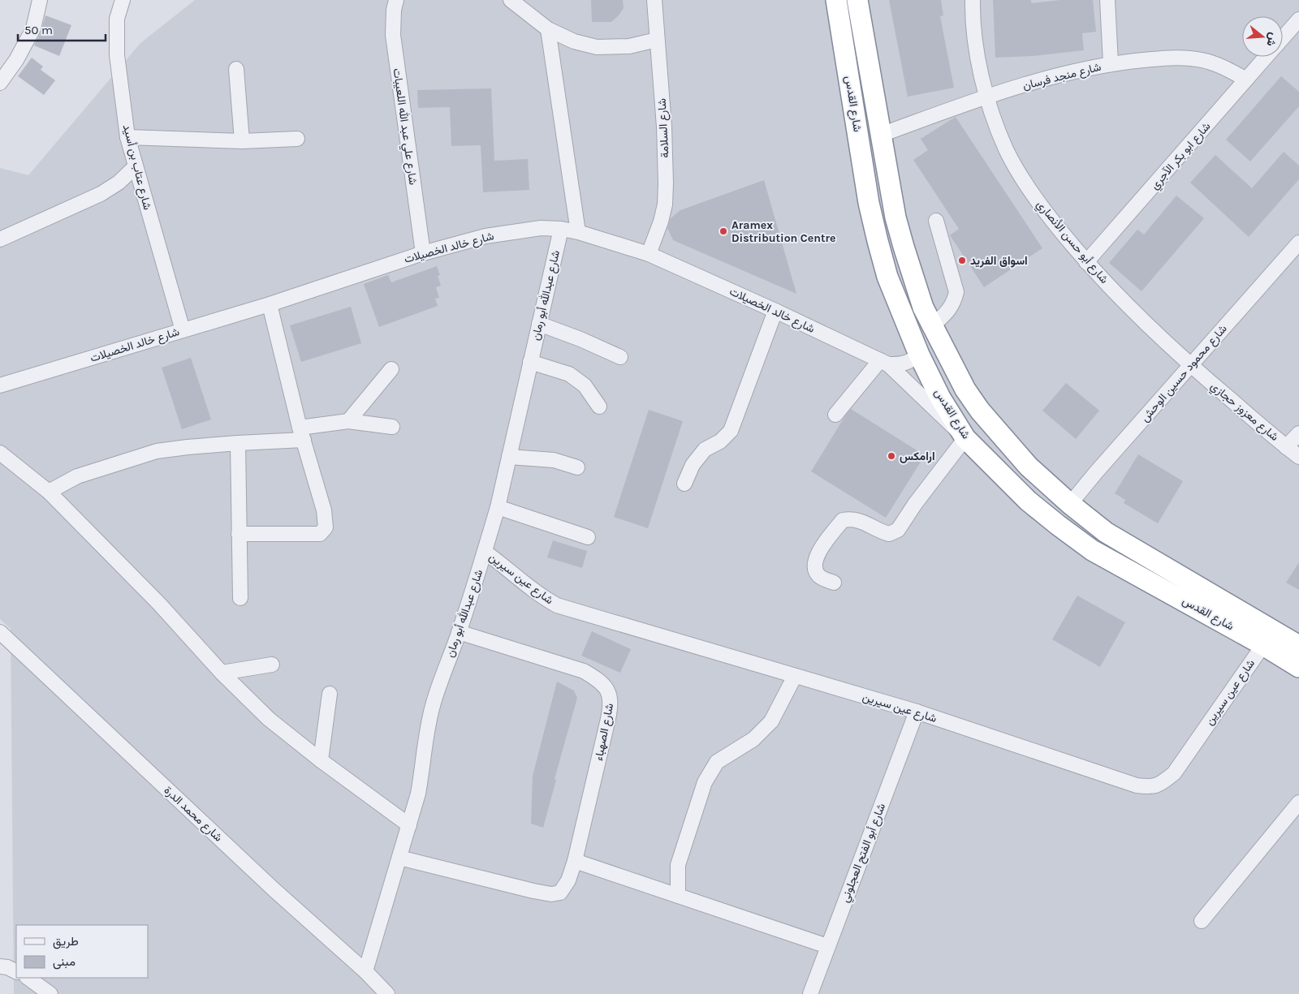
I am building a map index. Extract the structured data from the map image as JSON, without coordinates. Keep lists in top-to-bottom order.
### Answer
{
  "streets": {
    "highway": ["شارع القدس"],
    "street": [
      "شارع منجد فرسان",
      "شارع علي عبد الله اللعيبات",
      "شارع السلامة",
      "شارع ابو بكر الآجري",
      "شارع عتاب بن أسيد",
      "شارع أبو حسن الأنصاري",
      "شارع خالد الخصيلات",
      "شارع عبدالله أبو رمان",
      "شارع محمود حسين الوحش",
      "شارع معزوز حجازي",
      "شارع عين سيرين",
      "شارع الصهباء",
      "شارع محمد الدرة",
      "شارع أبو الفتح العجلوني"
    ]
  },
  "crossings": [
    ["شارع منجد فرسان", "شارع القدس"],
    ["شارع منجد فرسان", "شارع ابو بكر الآجري"],
    ["شارع منجد فرسان", "شارع أبو حسن الأنصاري"],
    ["شارع القدس", "شارع خالد الخصيلات"],
    ["شارع القدس", "شارع محمود حسين الوحش"],
    ["شارع القدس", "شارع عين سيرين"],
    ["شارع علي عبد الله اللعيبات", "شارع خالد الخصيلات"],
    ["شارع السلامة", "شارع خالد الخصيلات"],
    ["شارع ابو بكر الآجري", "شارع أبو حسن الأنصاري"],
    ["شارع عتاب بن أسيد", "شارع خالد الخصيلات"],
    ["شارع أبو حسن الأنصاري", "شارع محمود حسين الوحش"],
    ["شارع أبو حسن الأنصاري", "شارع معزوز حجازي"],
    ["شارع خالد الخصيلات", "شارع عبدالله أبو رمان"],
    ["شارع عبدالله أبو رمان", "شارع عين سيرين"],
    ["شارع عبدالله أبو رمان", "شارع الصهباء"],
    ["شارع عبدالله أبو رمان", "شارع محمد الدرة"],
    ["شارع محمود حسين الوحش", "شارع معزوز حجازي"],
    ["شارع عين سيرين", "شارع أبو الفتح العجلوني"]
  ],
  "places": ["Aramex Distribution Centre", "اسواق الفريد", "ارامكس"],
  "legend": ["طريق", "مبنى"],
  "scale_bar": "50 m",
  "north": "right"
}
